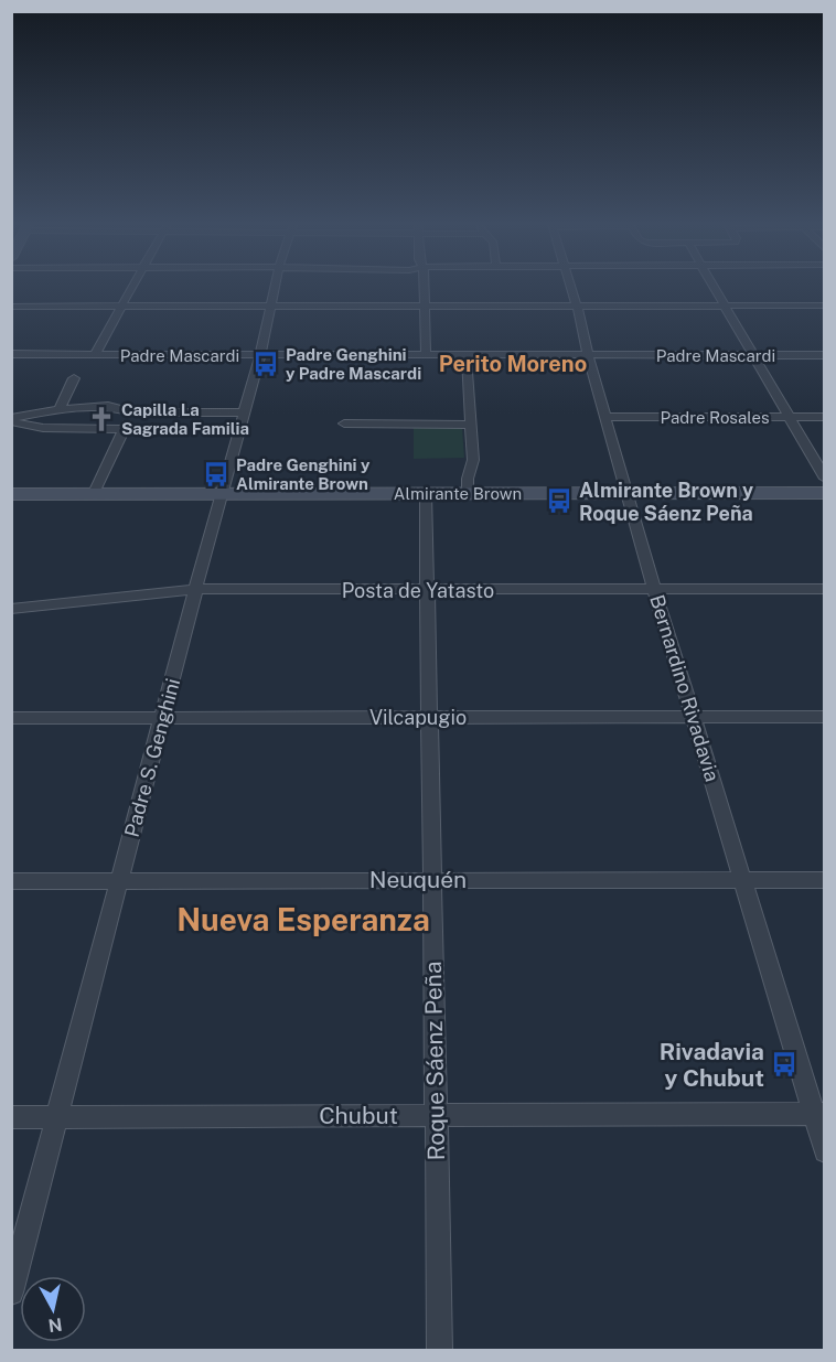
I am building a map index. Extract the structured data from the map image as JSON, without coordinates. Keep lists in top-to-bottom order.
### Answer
{
  "streets": {
    "street": [
      "Padre Mascardi",
      "Padre Rosales",
      "Almirante Brown",
      "Posta de Yatasto",
      "Bernardino Rivadavia",
      "Vilcapugio",
      "Padre S. Genghini",
      "Neuquén",
      "Roque Sáenz Peña",
      "Chubut"
    ]
  },
  "crossings": [
    ["Padre Mascardi", "Bernardino Rivadavia"],
    ["Padre Mascardi", "Padre S. Genghini"],
    ["Padre Rosales", "Bernardino Rivadavia"],
    ["Almirante Brown", "Bernardino Rivadavia"],
    ["Almirante Brown", "Padre S. Genghini"],
    ["Almirante Brown", "Roque Sáenz Peña"],
    ["Posta de Yatasto", "Bernardino Rivadavia"],
    ["Posta de Yatasto", "Padre S. Genghini"],
    ["Posta de Yatasto", "Roque Sáenz Peña"],
    ["Bernardino Rivadavia", "Vilcapugio"],
    ["Bernardino Rivadavia", "Neuquén"],
    ["Bernardino Rivadavia", "Chubut"],
    ["Vilcapugio", "Padre S. Genghini"],
    ["Vilcapugio", "Roque Sáenz Peña"],
    ["Padre S. Genghini", "Neuquén"],
    ["Padre S. Genghini", "Chubut"],
    ["Neuquén", "Roque Sáenz Peña"],
    ["Roque Sáenz Peña", "Chubut"]
  ],
  "districts": ["Perito Moreno", "Nueva Esperanza"],
  "places": {
    "bus stop": [
      "Padre Genghini y Padre Mascardi",
      "Padre Genghini y Almirante Brown",
      "Almirante Brown y Roque Sáenz Peña",
      "Rivadavia y Chubut"
    ],
    "church": ["Capilla La Sagrada Familia"]
  },
  "north": "bottom"
}
